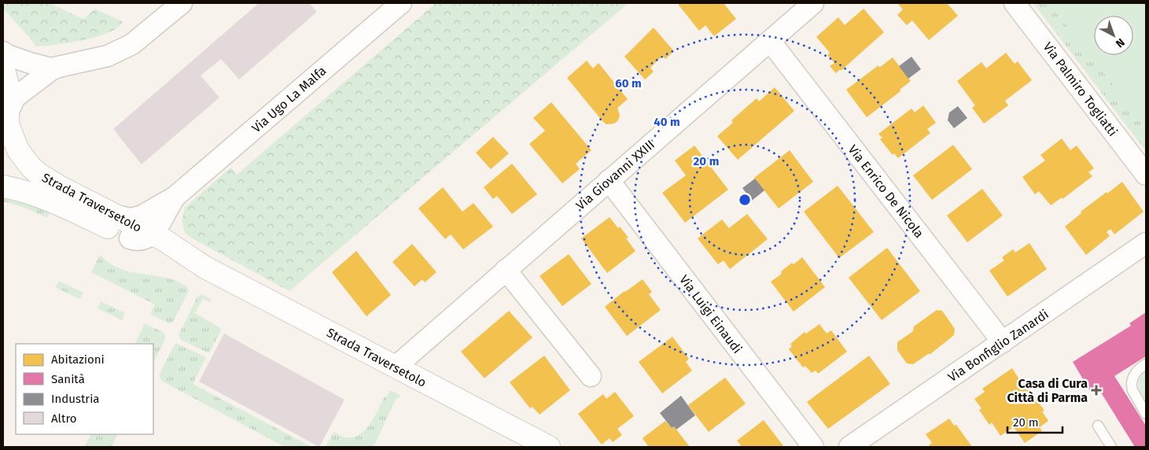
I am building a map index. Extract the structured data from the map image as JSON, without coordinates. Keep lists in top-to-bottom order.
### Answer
{
  "streets": {
    "main road": ["Strada Traversetolo"],
    "street": [
      "Via Palmiro Togliatti",
      "Via Ugo La Malfa",
      "Via Giovanni XXIII",
      "Via Enrico De Nicola",
      "Via Luigi Einaudi",
      "Via Bonfiglio Zanardi"
    ]
  },
  "crossings": [
    ["Via Ugo La Malfa", "Strada Traversetolo"],
    ["Via Giovanni XXIII", "Via Enrico De Nicola"],
    ["Via Giovanni XXIII", "Strada Traversetolo"],
    ["Via Giovanni XXIII", "Via Luigi Einaudi"],
    ["Via Enrico De Nicola", "Via Bonfiglio Zanardi"]
  ],
  "places": {
    "health": ["Casa di Cura Città di Parma"]
  },
  "legend": [
    "Abitazioni",
    "Sanità",
    "Industria",
    "Altro"
  ],
  "scale_bar": "20 m",
  "north": "bottom right",
  "rings": ["60 m", "40 m", "20 m"]
}
